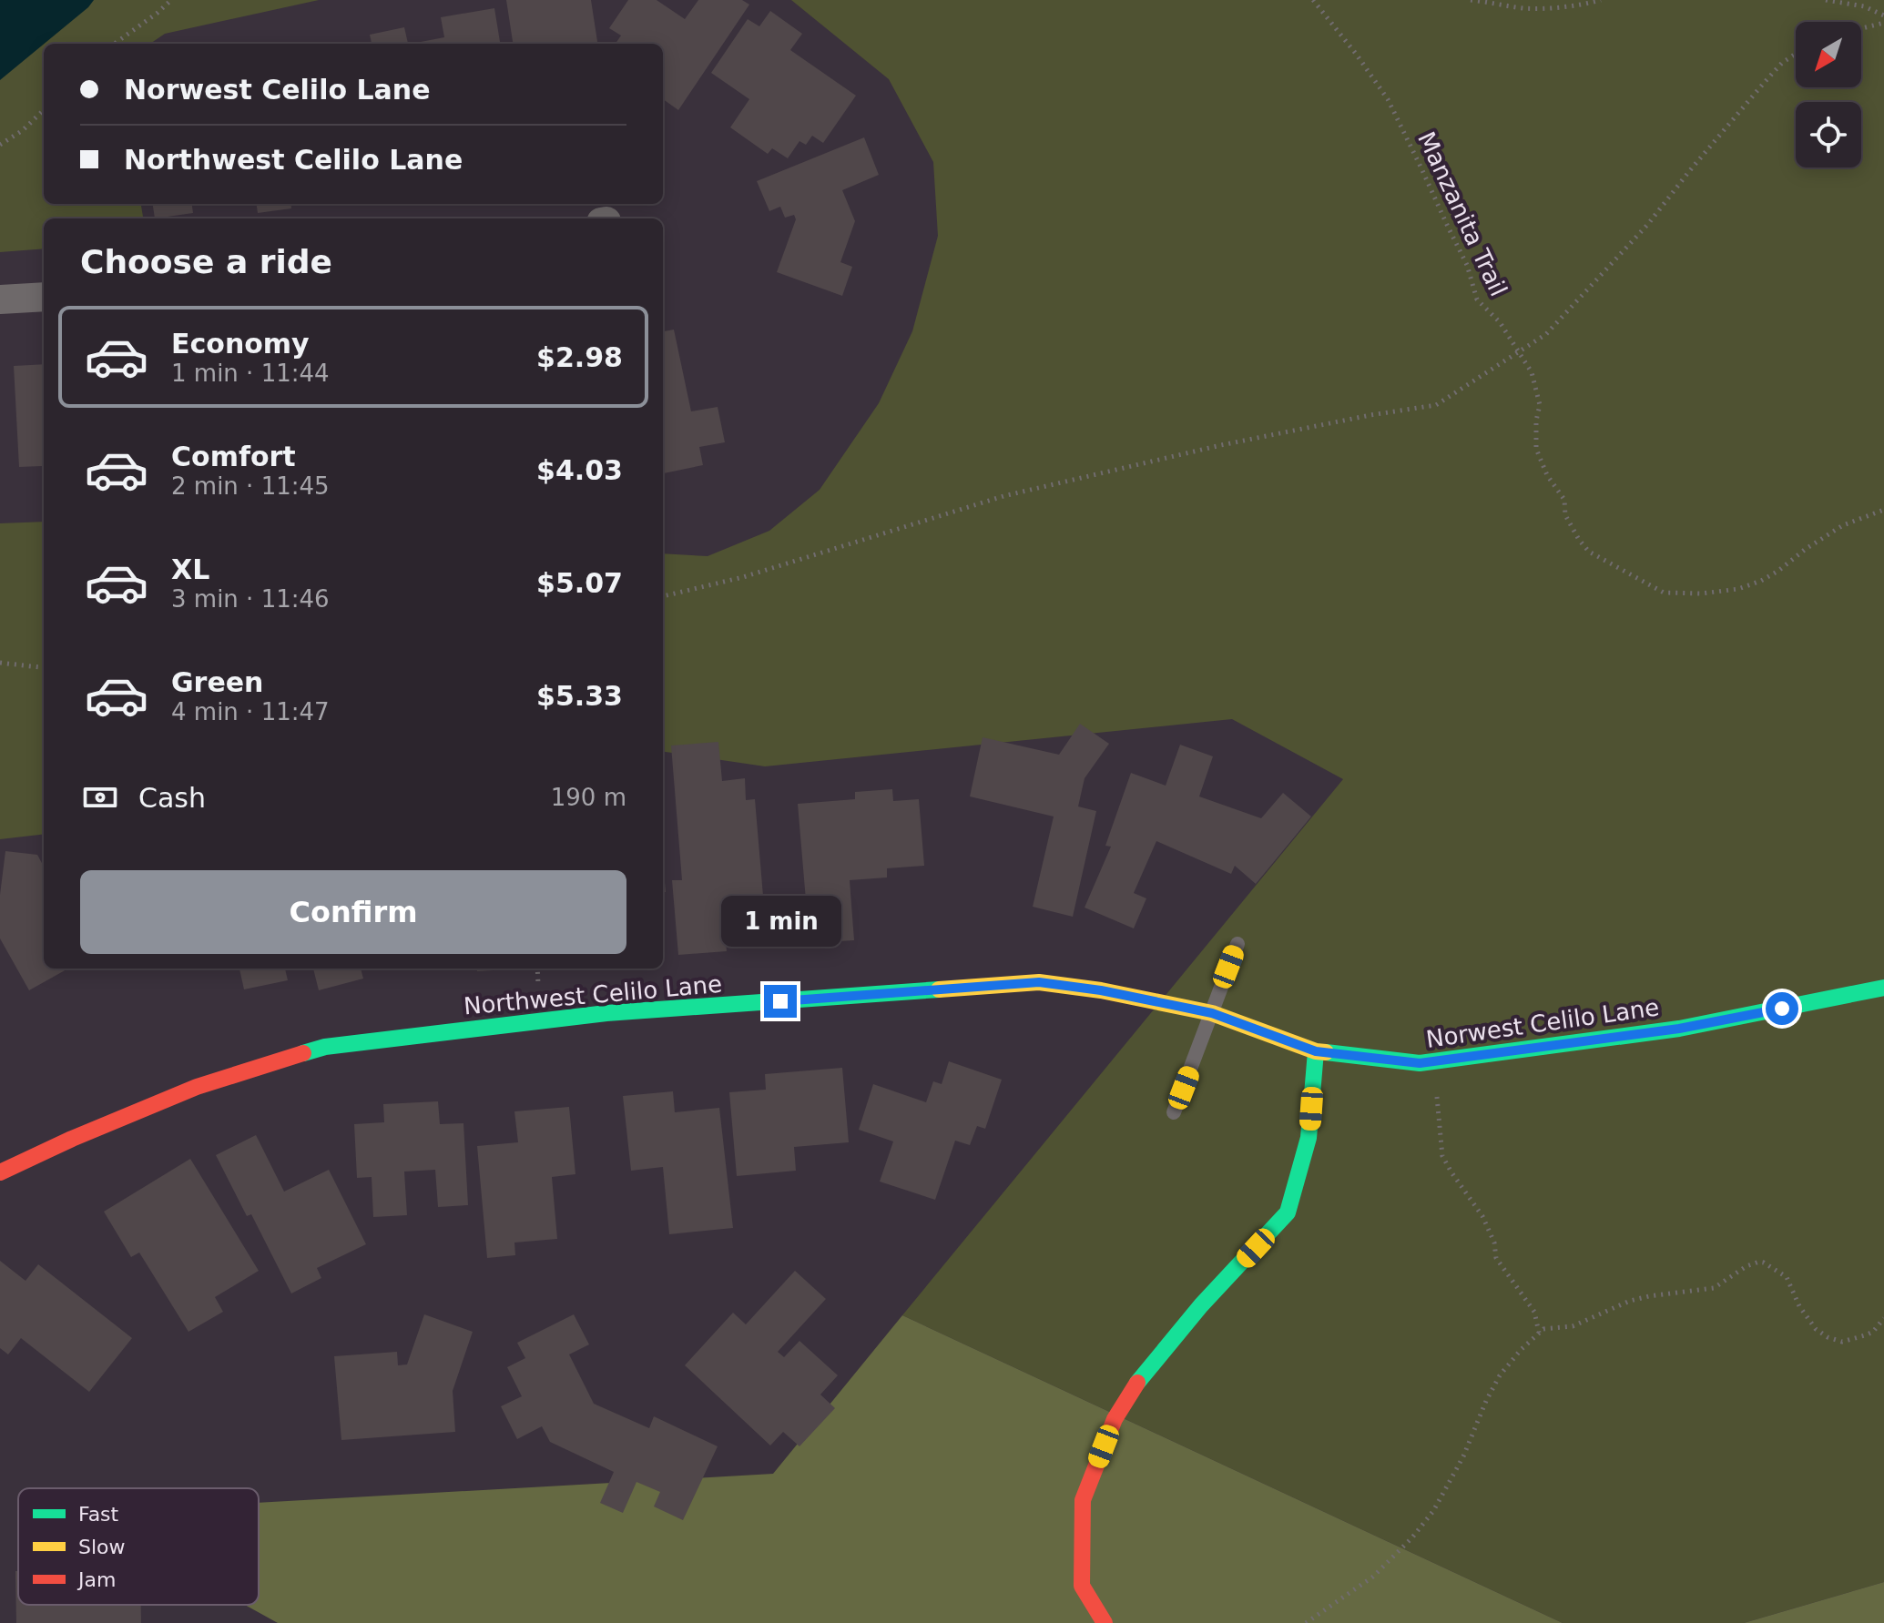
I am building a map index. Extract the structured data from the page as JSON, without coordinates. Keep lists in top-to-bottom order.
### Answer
{
  "streets": {
    "street": ["Northwest Celilo Lane", "Norwest Celilo Lane"],
    "path": ["Manzanita Trail"]
  },
  "crossings": [
    ["Northwest Celilo Lane", "Norwest Celilo Lane"]
  ],
  "legend": ["Fast", "Slow", "Jam"],
  "north": "bottom left",
  "page": {
    "banner": ["Norwest Celilo Lane", "Northwest Celilo Lane"],
    "heading": "Choose a ride",
    "list": [
      {
        "name": "Economy",
        "note": "1 min · 11:44",
        "value": "$2.98"
      },
      {
        "name": "Comfort",
        "note": "2 min · 11:45",
        "value": "$4.03"
      },
      {
        "name": "XL",
        "note": "3 min · 11:46",
        "value": "$5.07"
      },
      {
        "name": "Green",
        "note": "4 min · 11:47",
        "value": "$5.33"
      }
    ],
    "pay": ["Cash", "190 m"],
    "buttons": "Confirm",
    "bubble": "1 min"
  }
}
